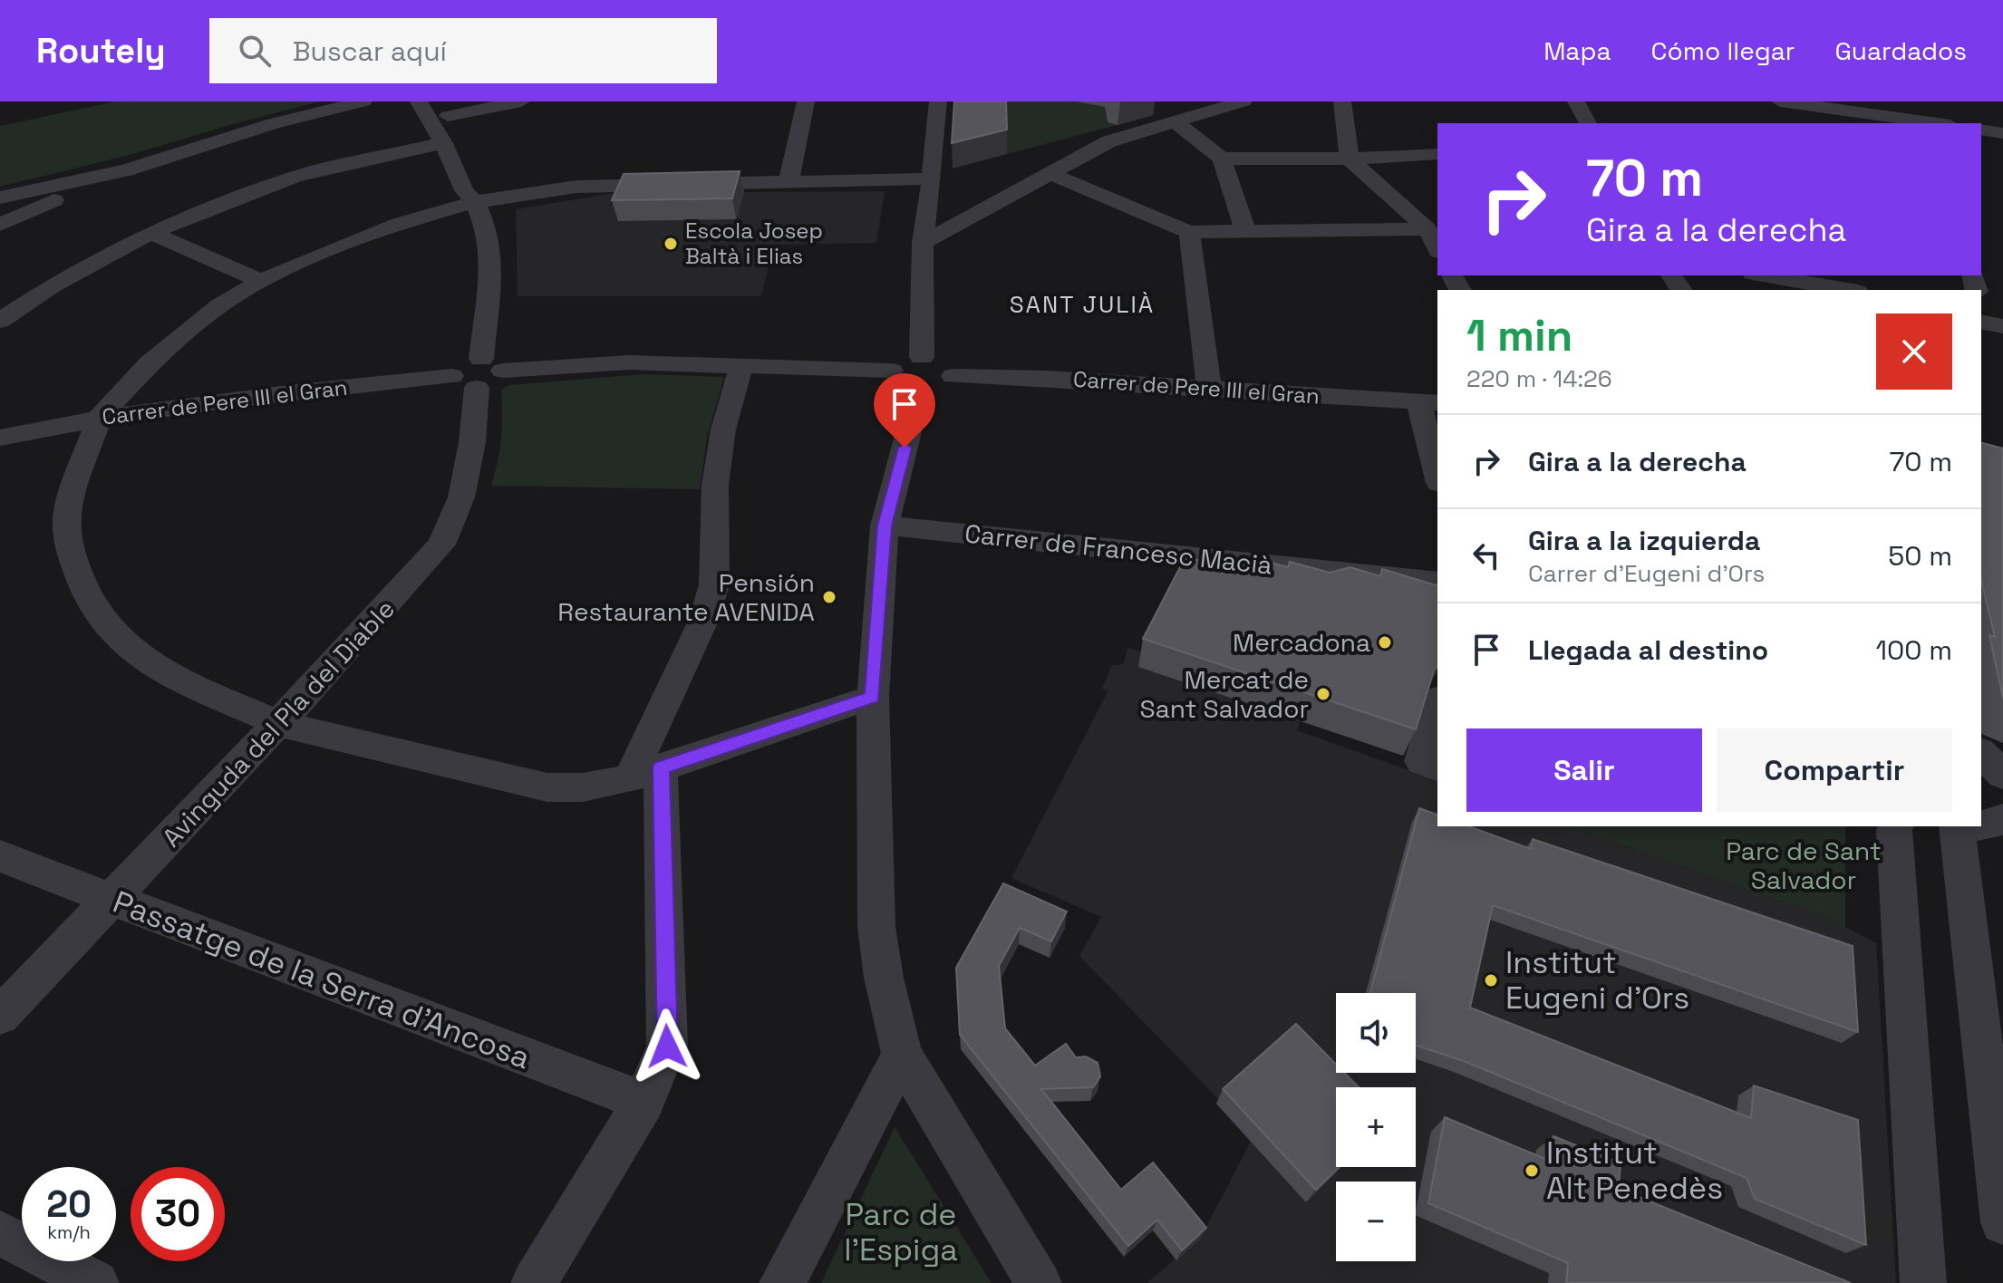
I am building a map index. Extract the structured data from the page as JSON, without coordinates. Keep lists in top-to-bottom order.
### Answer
{
  "streets": {
    "street": [
      "Carrer de Pere III el Gran",
      "Carrer de Francesc Macià",
      "Avinguda del Pla del Diable",
      "Passatge de la Serra d'Ancosa"
    ]
  },
  "crossings": [
    ["Carrer de Pere III el Gran", "Avinguda del Pla del Diable"],
    ["Avinguda del Pla del Diable", "Passatge de la Serra d'Ancosa"]
  ],
  "districts": ["SANT JULIÀ"],
  "parks": ["Parc de Sant Salvador", "Parc de l'Espiga"],
  "places": [
    "Escola Josep Baltà i Elias",
    "Pensión Restaurante AVENIDA",
    "Mercadona",
    "Mercat de Sant Salvador",
    "Institut Eugeni d'Ors",
    "Institut Alt Penedès"
  ],
  "page": {
    "header": "Routely",
    "search": "Buscar aquí",
    "nav": ["Mapa", "Cómo llegar", "Guardados"],
    "turn": ["70 m", "Gira a la derecha"],
    "heading": ["1 min", "220 m · 14:26"],
    "list": [
      {
        "name": "Gira a la derecha",
        "value": "70 m"
      },
      {
        "name": "Gira a la izquierda",
        "note": "Carrer d'Eugeni d'Ors",
        "value": "50 m"
      },
      {
        "name": "Llegada al destino",
        "value": "100 m"
      }
    ],
    "buttons": ["Salir", "Compartir"],
    "map_buttons": ["+", "−"],
    "speed": "20 km/h",
    "limit": "30"
  }
}
